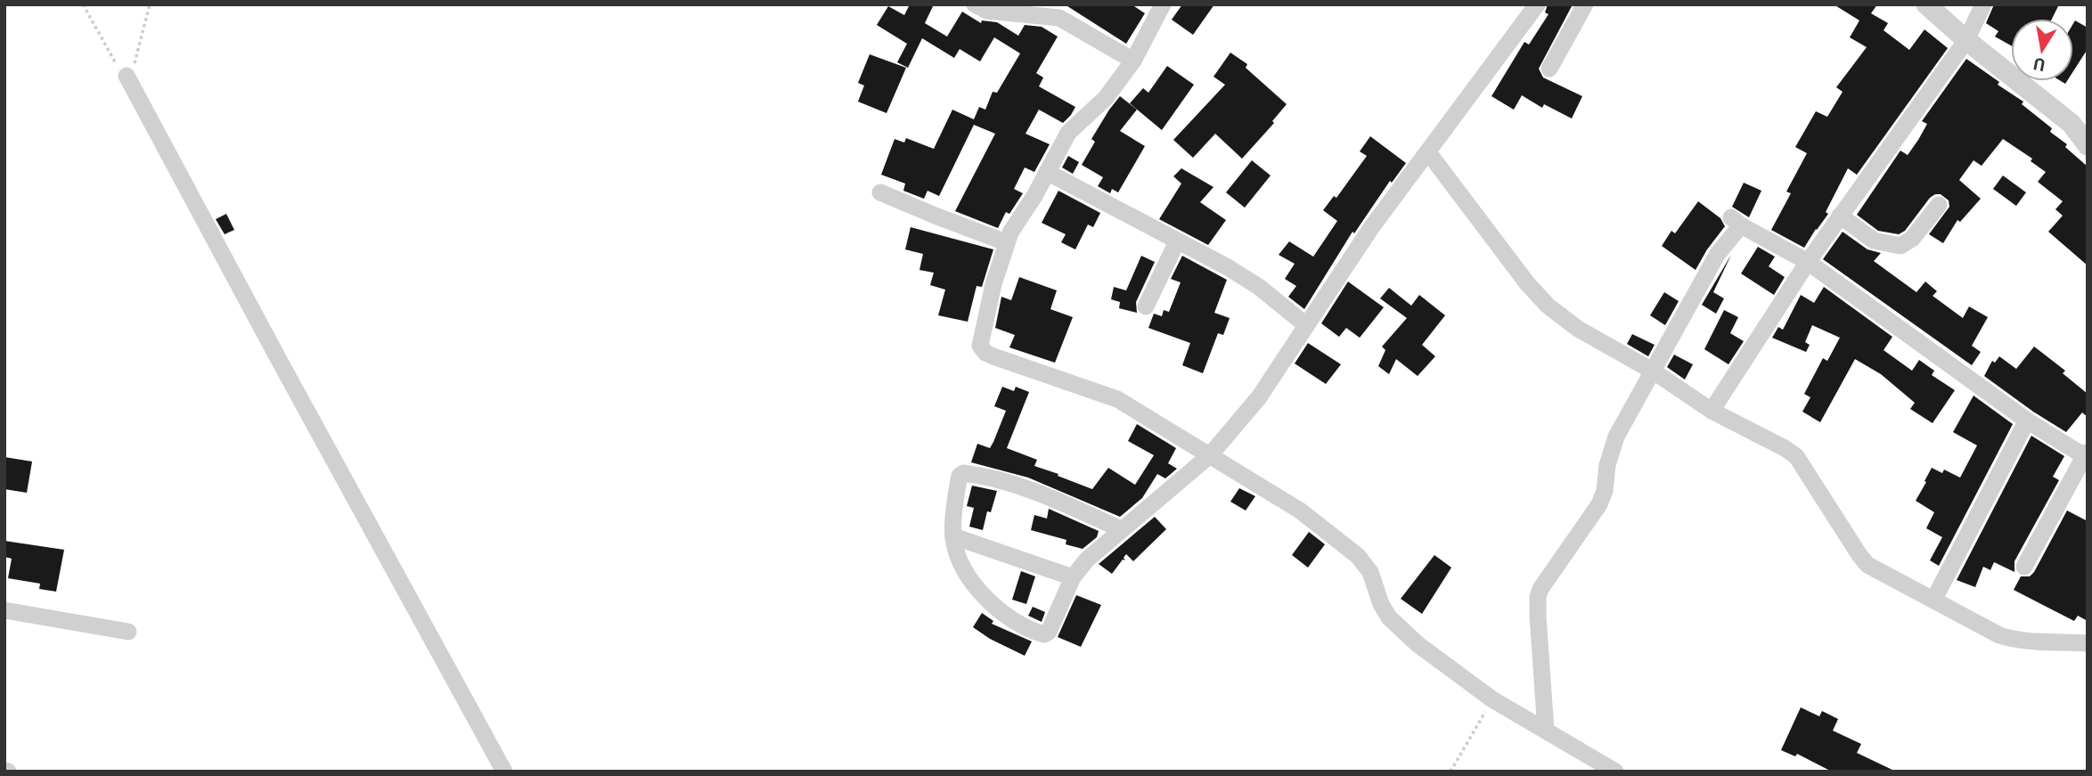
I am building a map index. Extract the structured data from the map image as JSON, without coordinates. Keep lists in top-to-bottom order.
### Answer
{
  "north": "bottom"
}
